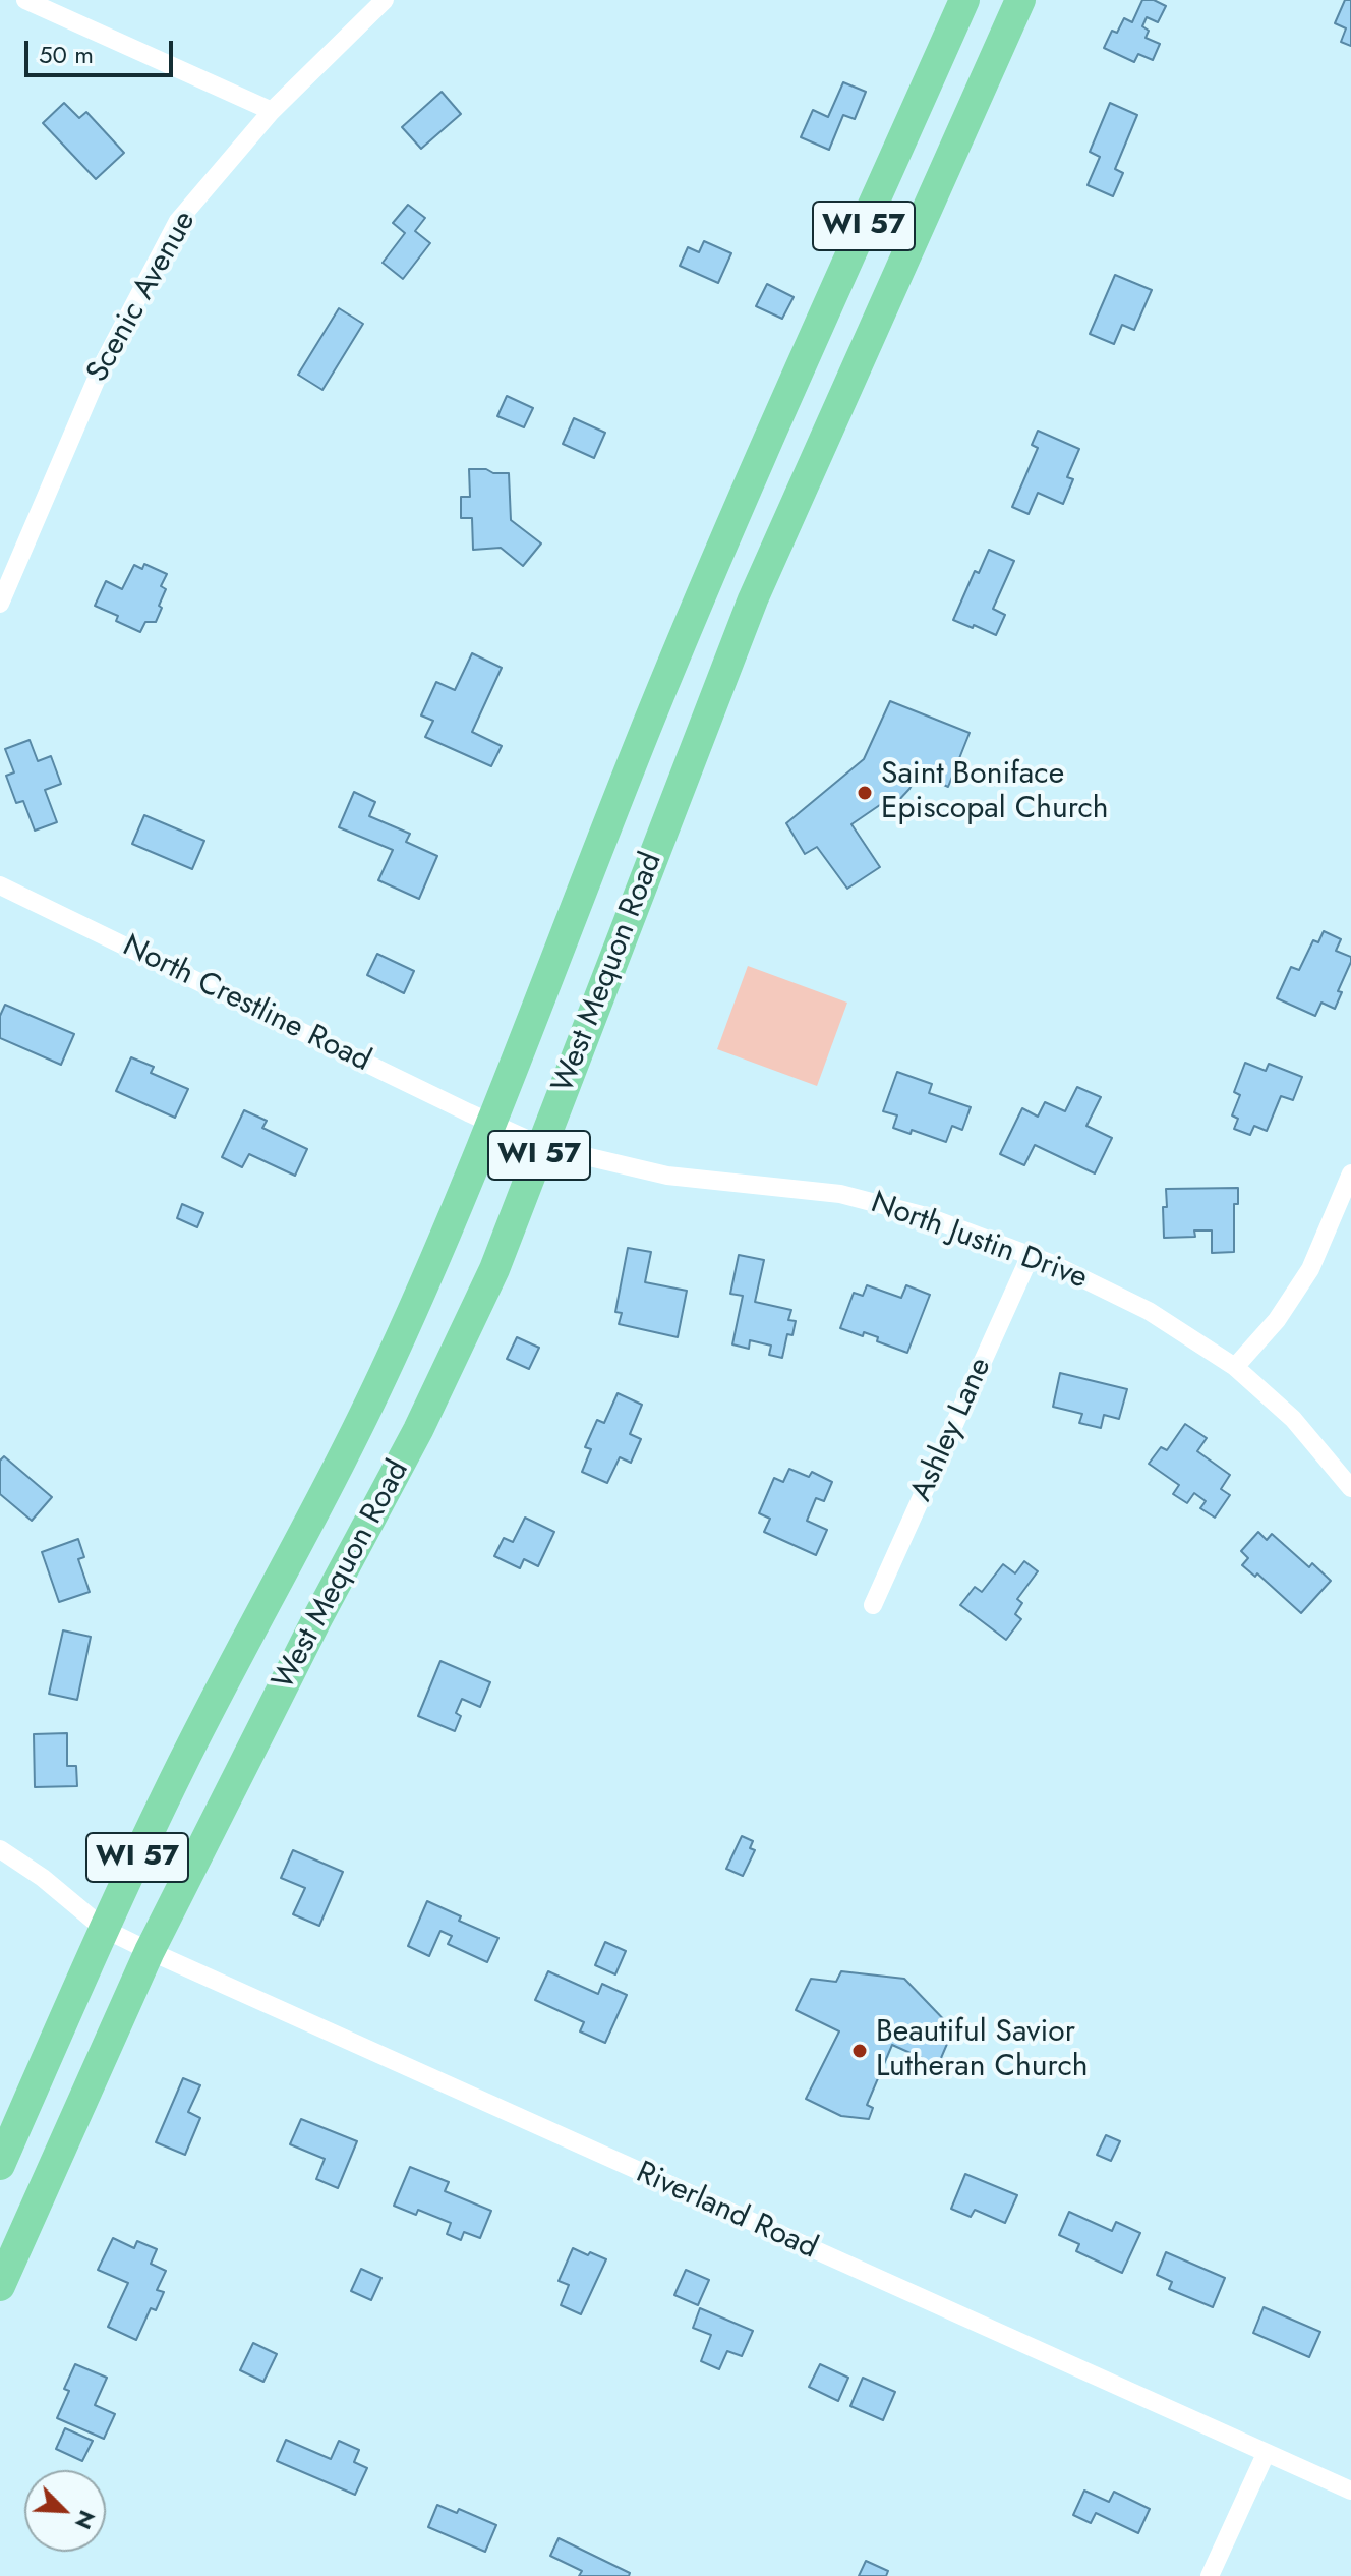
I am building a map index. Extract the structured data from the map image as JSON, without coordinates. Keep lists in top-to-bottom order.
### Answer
{
  "streets": {
    "main road": ["WI 57", "West Mequon Road"],
    "street": [
      "Scenic Avenue",
      "North Crestline Road",
      "North Justin Drive",
      "Ashley Lane",
      "Riverland Road"
    ]
  },
  "crossings": [
    ["West Mequon Road", "North Crestline Road"],
    ["West Mequon Road", "North Justin Drive"],
    ["West Mequon Road", "Riverland Road"],
    ["North Crestline Road", "North Justin Drive"],
    ["North Justin Drive", "Ashley Lane"]
  ],
  "places": ["Saint Boniface Episcopal Church", "Beautiful Savior Lutheran Church"],
  "scale_bar": "50 m",
  "north": "bottom right"
}
